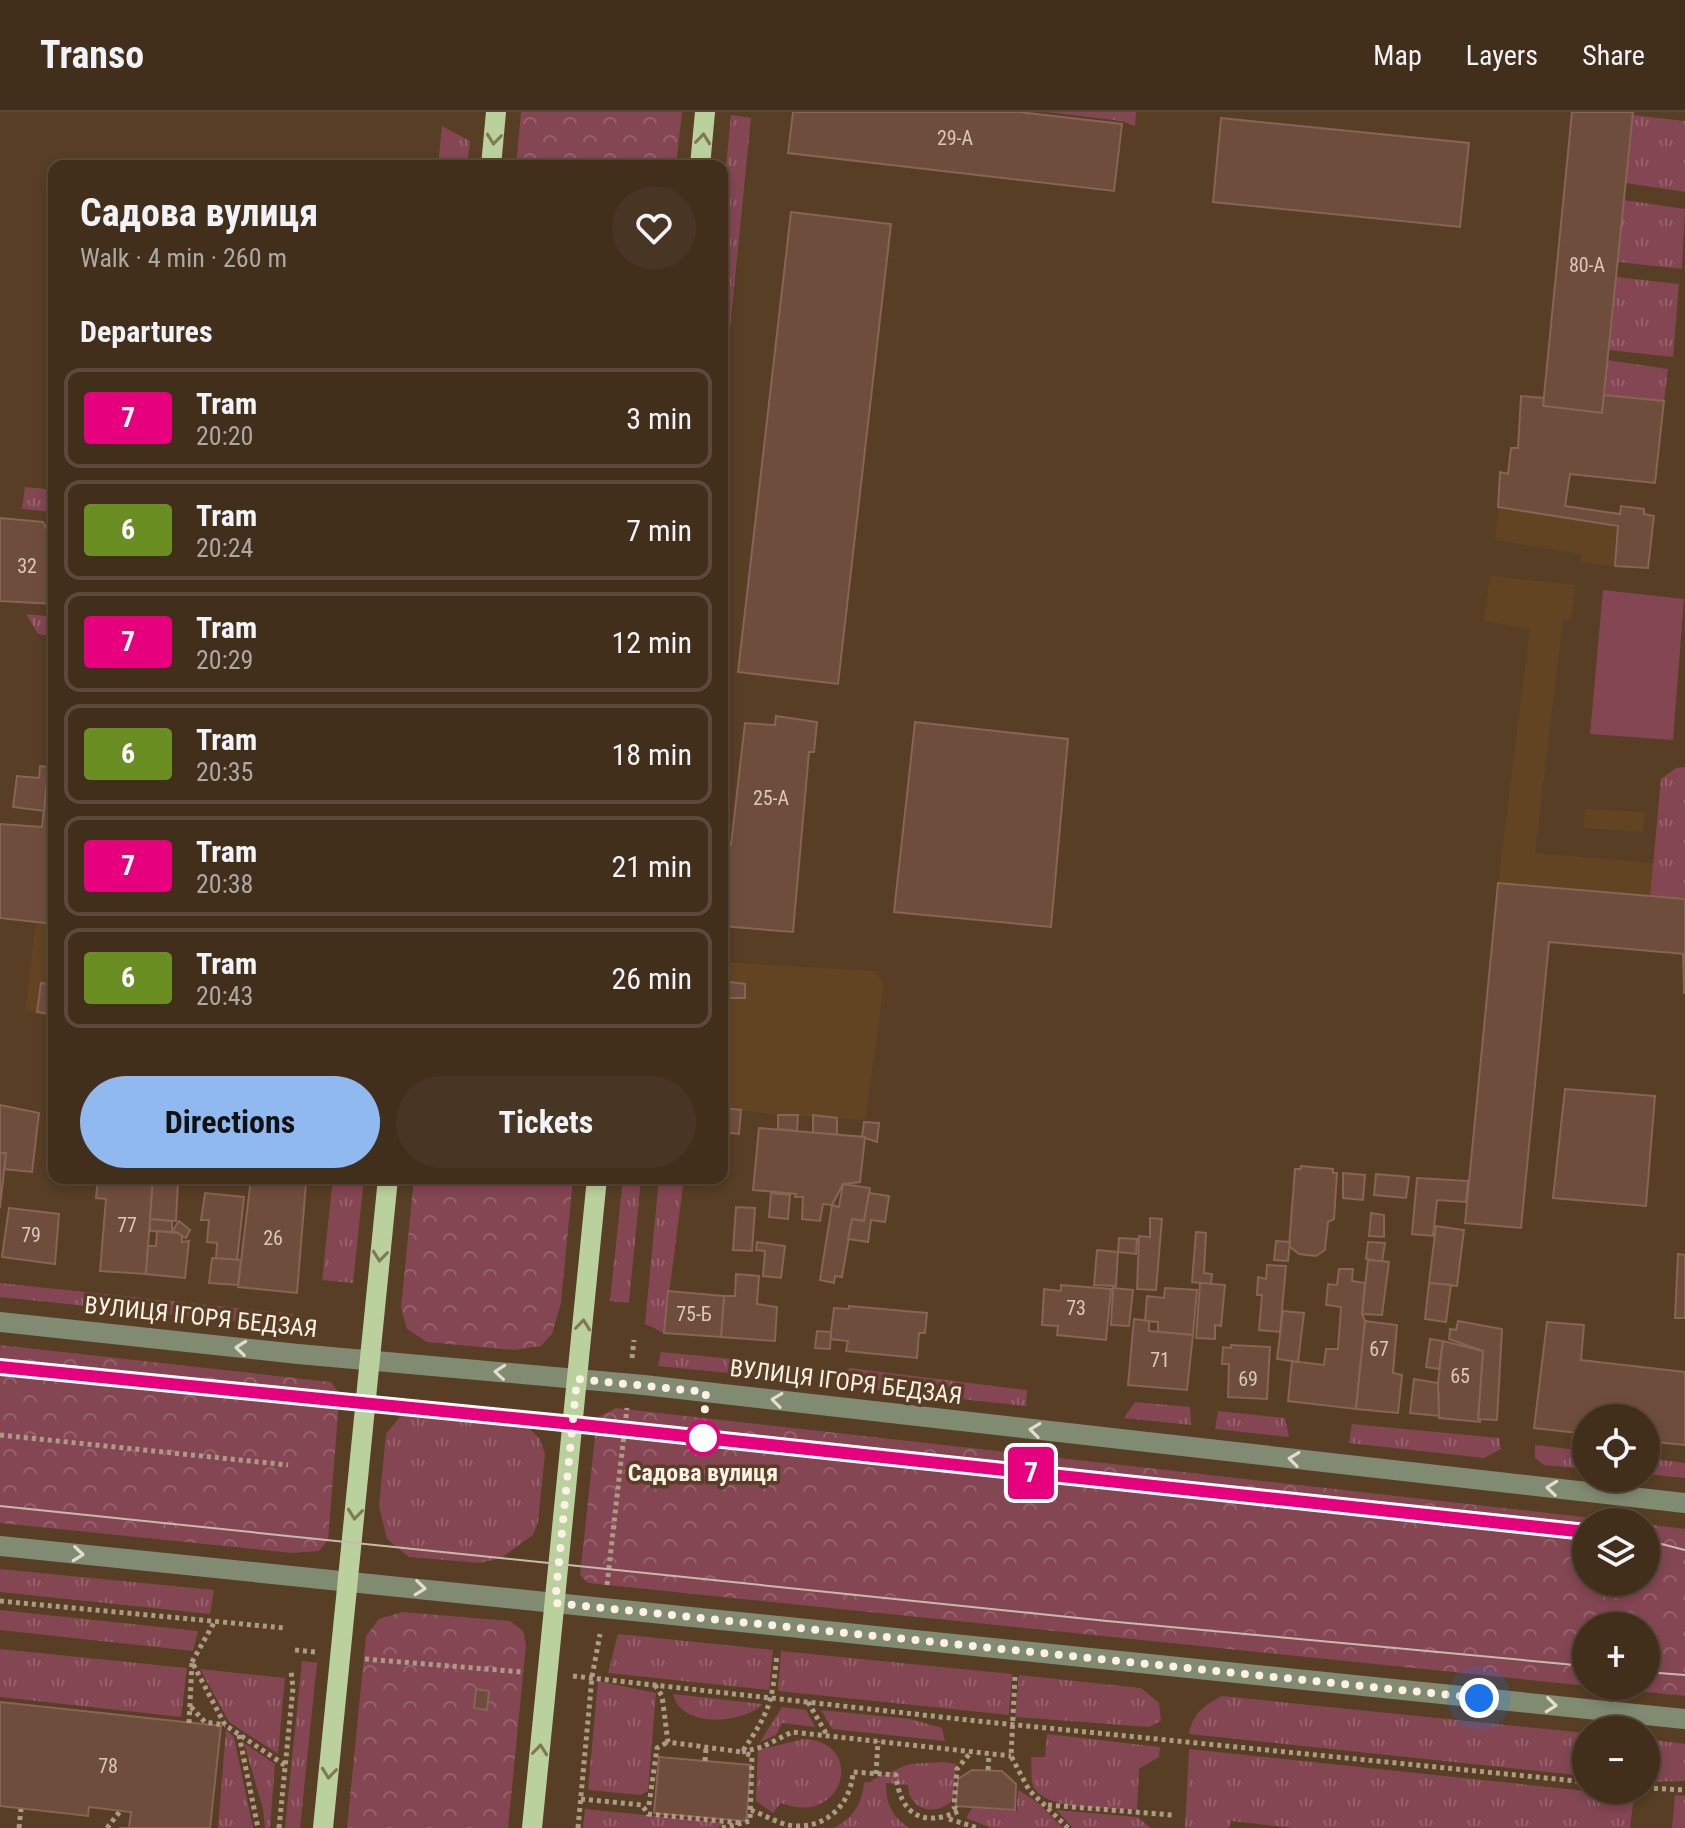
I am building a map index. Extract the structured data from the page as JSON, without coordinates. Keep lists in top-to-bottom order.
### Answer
{
  "streets": {
    "street": ["ВУЛИЦЯ ІГОРЯ БЕДЗАЯ"]
  },
  "one_way": ["ВУЛИЦЯ ІГОРЯ БЕДЗАЯ"],
  "places": ["Садова вулиця"],
  "lines": ["tram line 7"],
  "house_numbers": [
    "29-А",
    "80-А",
    "32",
    "25-А",
    "77",
    "79",
    "26",
    "73",
    "75-Б",
    "67",
    "71",
    "65",
    "69",
    "78"
  ],
  "page": {
    "header": "Transo",
    "nav": ["Map", "Layers", "Share"],
    "on_map": "7",
    "heading": [
      ["Садова вулиця", "Walk · 4 min · 260 m"],
      "Departures"
    ],
    "list": [
      {
        "mark": "7",
        "name": "Tram",
        "note": "20:20",
        "value": "3 min"
      },
      {
        "mark": "6",
        "name": "Tram",
        "note": "20:24",
        "value": "7 min"
      },
      {
        "mark": "7",
        "name": "Tram",
        "note": "20:29",
        "value": "12 min"
      },
      {
        "mark": "6",
        "name": "Tram",
        "note": "20:35",
        "value": "18 min"
      },
      {
        "mark": "7",
        "name": "Tram",
        "note": "20:38",
        "value": "21 min"
      },
      {
        "mark": "6",
        "name": "Tram",
        "note": "20:43",
        "value": "26 min"
      }
    ],
    "buttons": ["Directions", "Tickets"],
    "map_buttons": ["+", "−"]
  }
}
